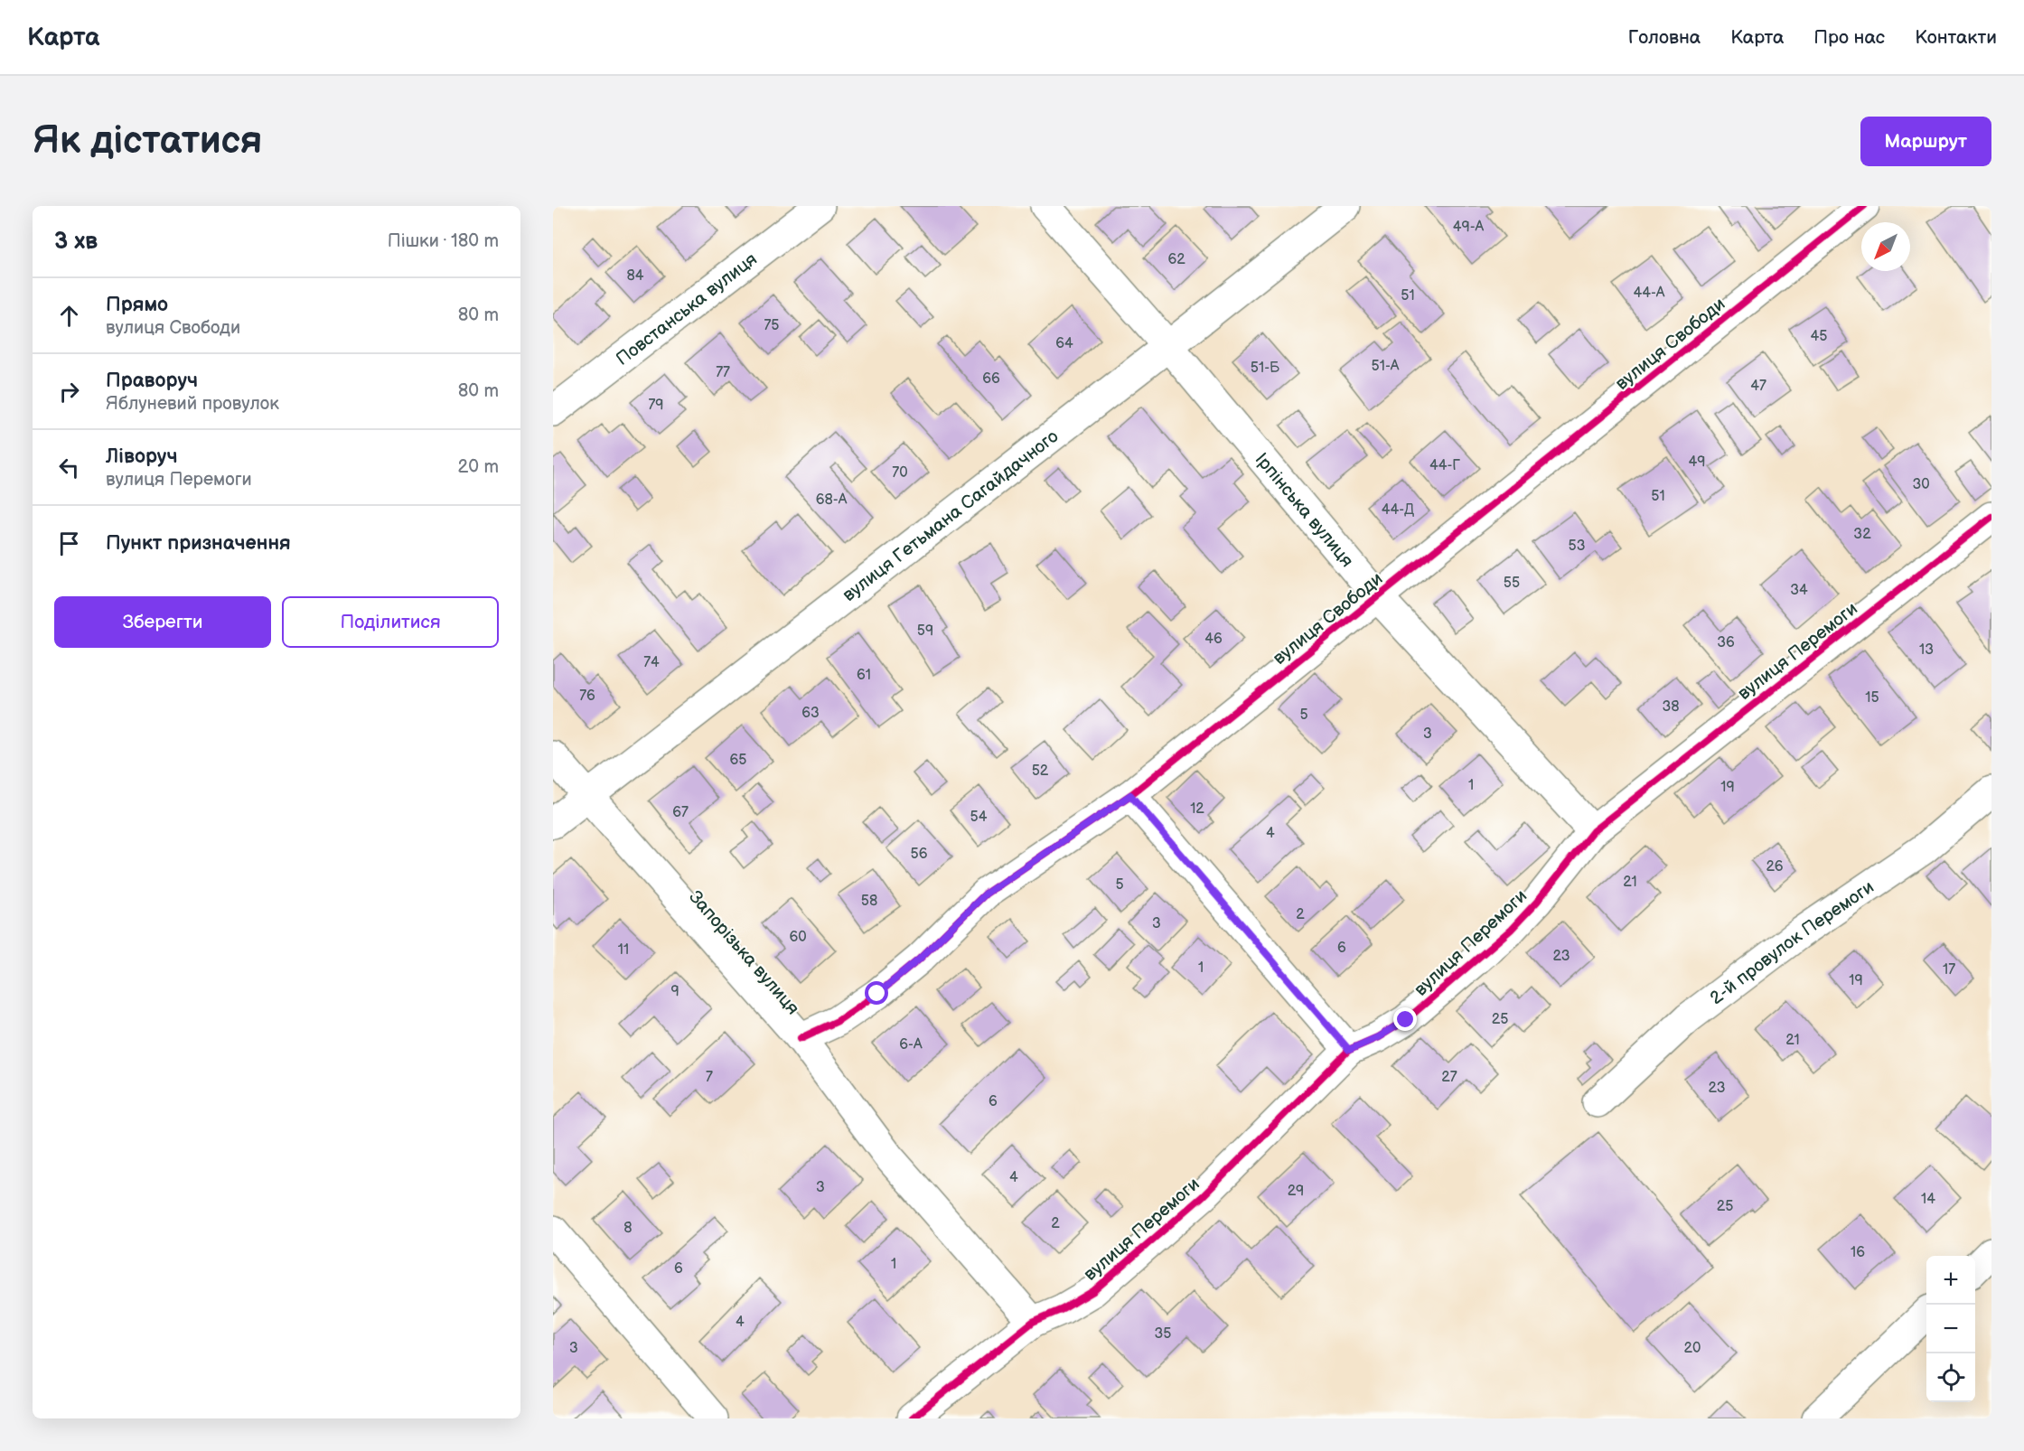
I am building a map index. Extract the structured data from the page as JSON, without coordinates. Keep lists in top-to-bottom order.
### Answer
{
  "streets": {
    "street": [
      "Повстанська вулиця",
      "вулиця Свободи",
      "Ірпінська вулиця",
      "вулиця Гетьмана Сагайдачного",
      "вулиця Перемоги",
      "2-й провулок Перемоги",
      "Запорізька вулиця"
    ]
  },
  "crossings": [
    ["вулиця Свободи", "Ірпінська вулиця"],
    ["вулиця Свободи", "Запорізька вулиця"],
    ["Ірпінська вулиця", "вулиця Гетьмана Сагайдачного"],
    ["Ірпінська вулиця", "вулиця Перемоги"],
    ["вулиця Гетьмана Сагайдачного", "Запорізька вулиця"],
    ["вулиця Перемоги", "Запорізька вулиця"]
  ],
  "house_numbers": [
    "49-А",
    "62",
    "84",
    "44-А",
    "51",
    "75",
    "45",
    "64",
    "51-А",
    "51-Б",
    "77",
    "66",
    "47",
    "79",
    "49",
    "44-Г",
    "70",
    "30",
    "51",
    "68-А",
    "44-Д",
    "32",
    "53",
    "55",
    "34",
    "59",
    "46",
    "36",
    "13",
    "74",
    "61",
    "76",
    "15",
    "38",
    "63",
    "5",
    "3",
    "65",
    "52",
    "1",
    "19",
    "12",
    "67",
    "54",
    "4",
    "56",
    "26",
    "21",
    "5",
    "58",
    "2",
    "3",
    "60",
    "6",
    "11",
    "23",
    "1",
    "17",
    "19",
    "9",
    "25",
    "21",
    "6-А",
    "7",
    "27",
    "23",
    "6",
    "4",
    "3",
    "29",
    "14",
    "25",
    "2",
    "8",
    "16",
    "1",
    "6",
    "4",
    "35",
    "3",
    "20"
  ],
  "north": "bottom left",
  "page": {
    "header": "Карта",
    "nav": [
      "Головна",
      "Карта",
      "Про нас",
      "Контакти"
    ],
    "buttons": [
      "Маршрут",
      ["Зберегти", "Поділитися"]
    ],
    "title": "Як дістатися",
    "heading": ["3 хв", "Пішки · 180 m"],
    "list": [
      ["Прямо", "вулиця Свободи", "80 m"],
      ["Праворуч", "Яблуневий провулок", "80 m"],
      ["Ліворуч", "вулиця Перемоги", "20 m"],
      "Пункт призначення"
    ],
    "map_buttons": ["+", "−"]
  }
}
